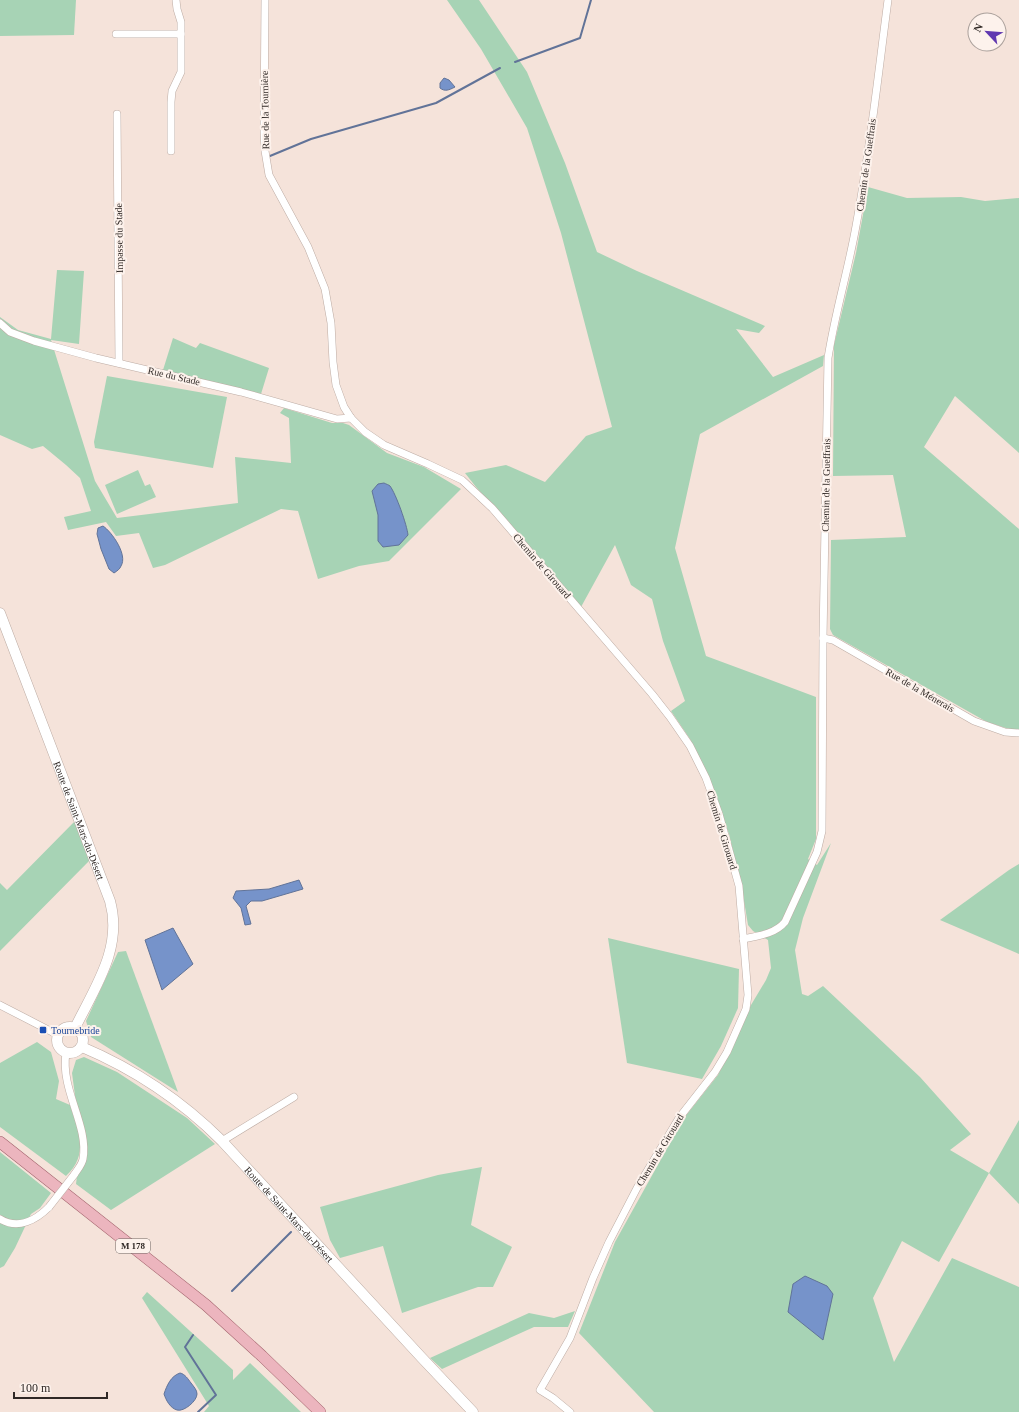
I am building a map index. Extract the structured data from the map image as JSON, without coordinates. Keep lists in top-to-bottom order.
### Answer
{
  "streets": {
    "main road": ["Route de Saint-Mars-du-Désert", "M 178"],
    "street": [
      "Rue de la Tournière",
      "Chemin de la Gueffrais",
      "Impasse du Stade",
      "Rue du Stade",
      "Chemin de Girouard",
      "Rue de la Ménerais"
    ]
  },
  "crossings": [
    ["Rue de la Tournière", "Chemin de Girouard"],
    ["Chemin de la Gueffrais", "Chemin de Girouard"],
    ["Chemin de la Gueffrais", "Rue de la Ménerais"],
    ["Impasse du Stade", "Rue du Stade"],
    ["Rue du Stade", "Chemin de Girouard"]
  ],
  "places": {
    "transit": ["Tournebride"]
  },
  "scale_bar": "100 m",
  "north": "top left"
}
